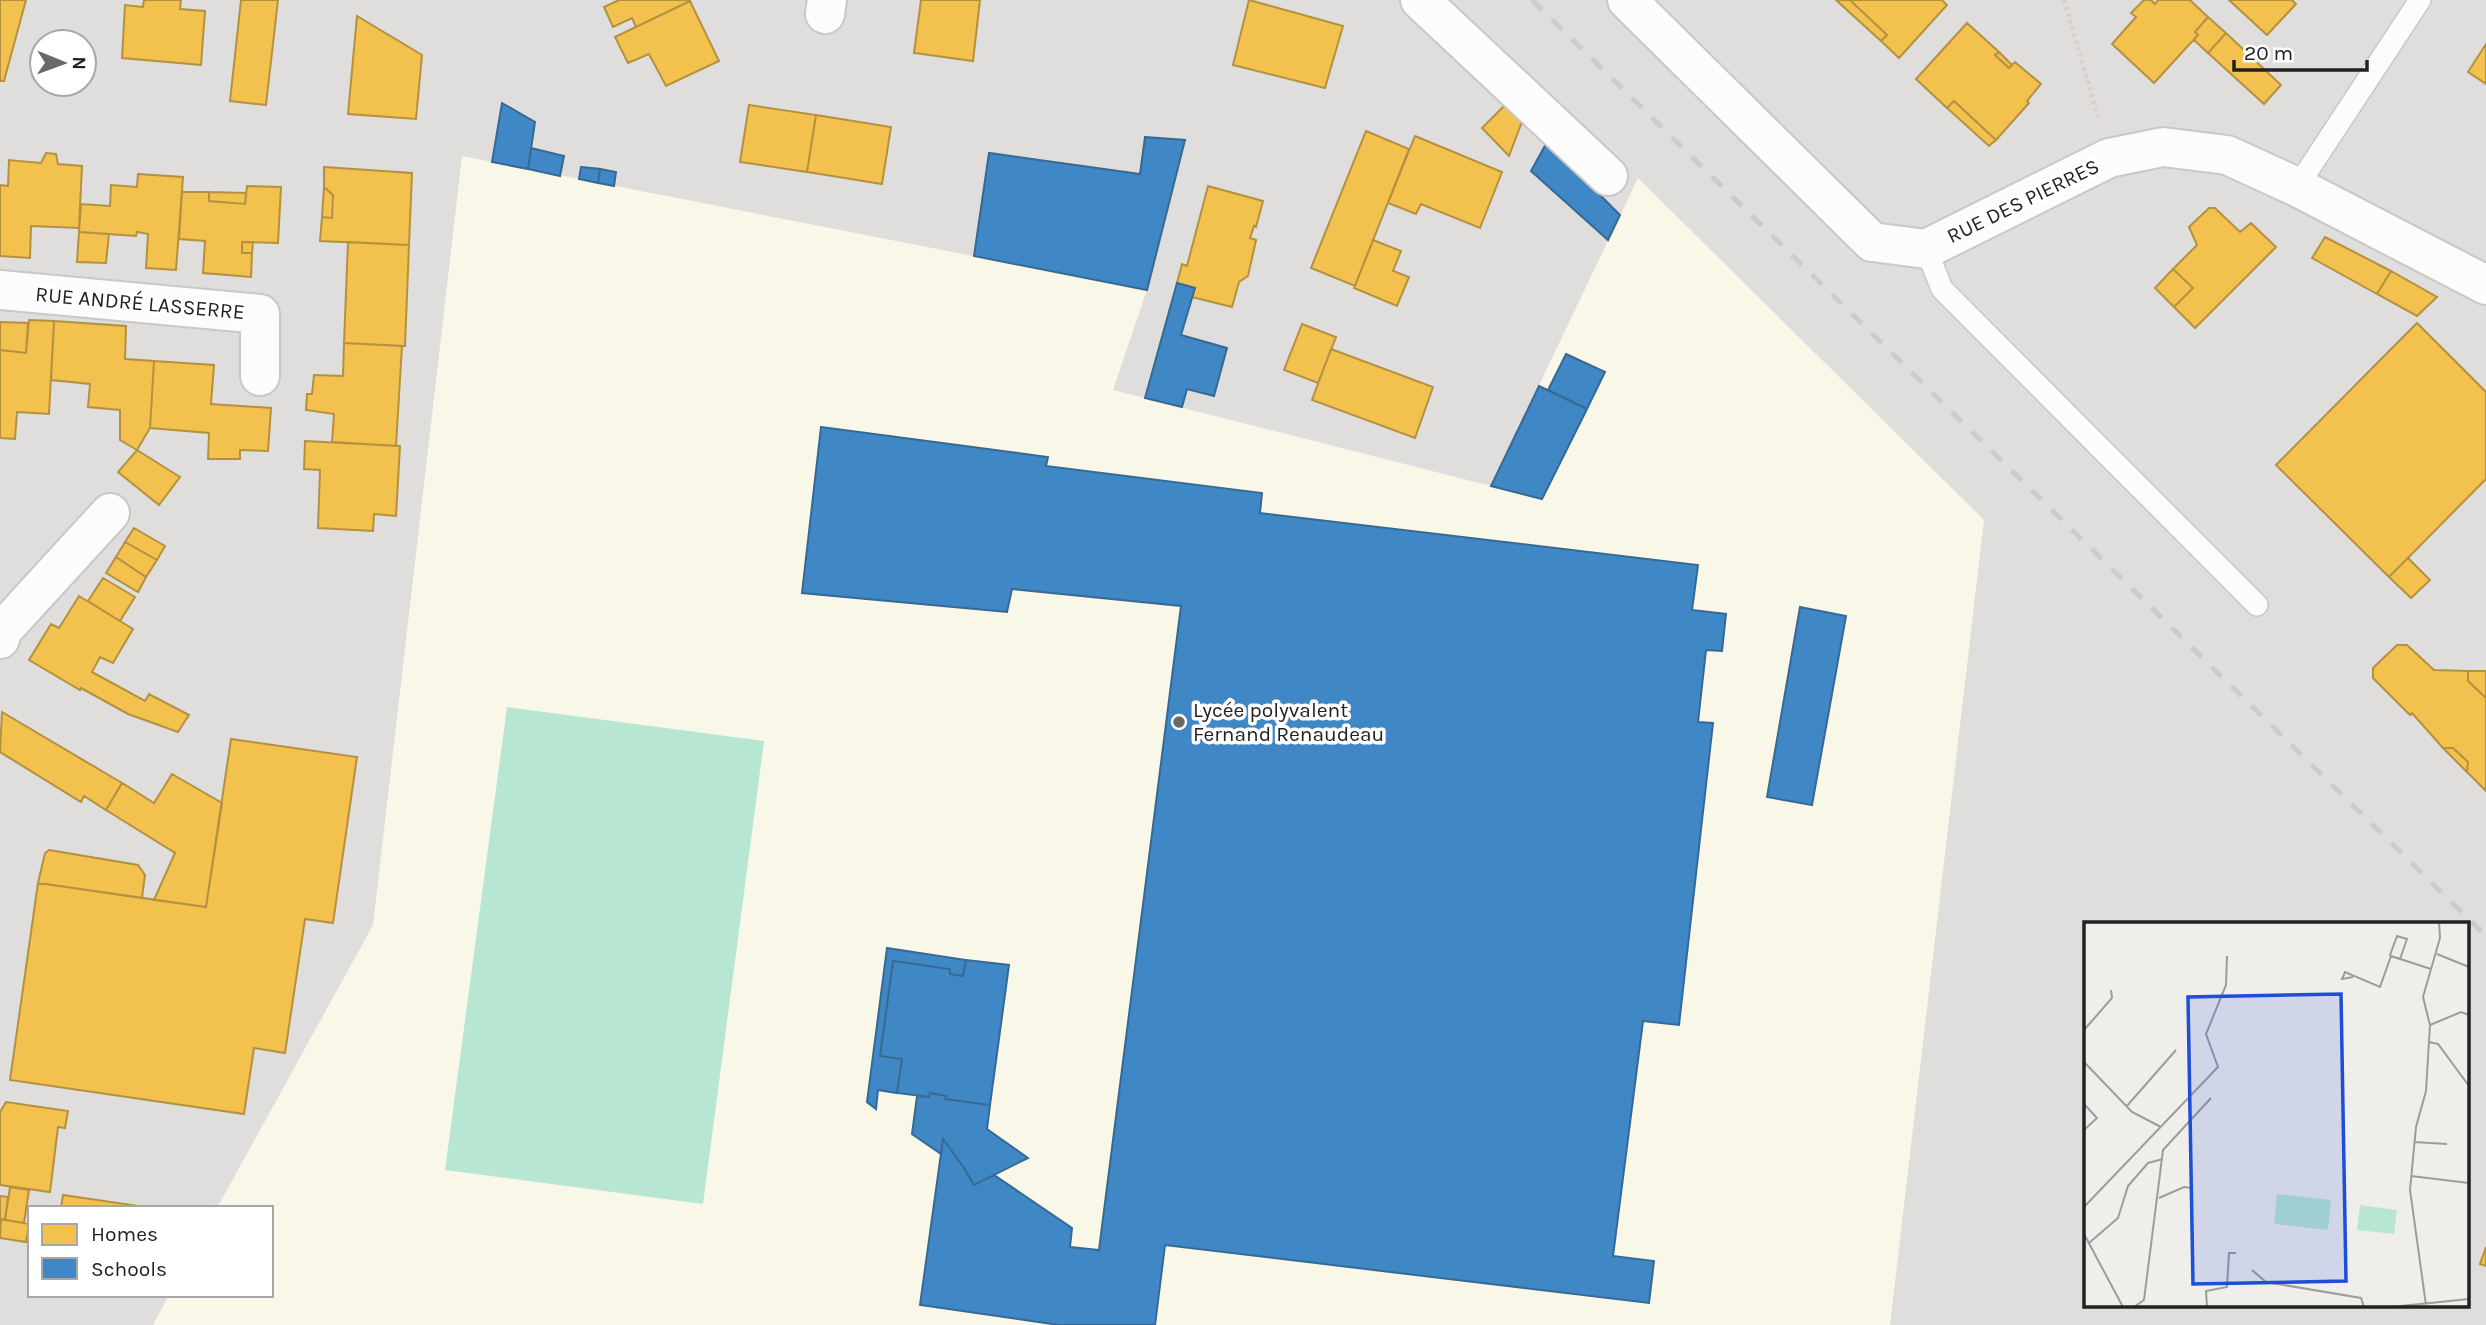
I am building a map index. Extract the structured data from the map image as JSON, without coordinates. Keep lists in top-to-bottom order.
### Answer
{
  "streets": {
    "street": ["RUE DES PIERRES", "RUE ANDRÉ LASSERRE"]
  },
  "places": ["Lycée polyvalent Fernand Renaudeau"],
  "legend": ["Homes", "Schools"],
  "scale_bar": "20 m",
  "north": "right"
}
